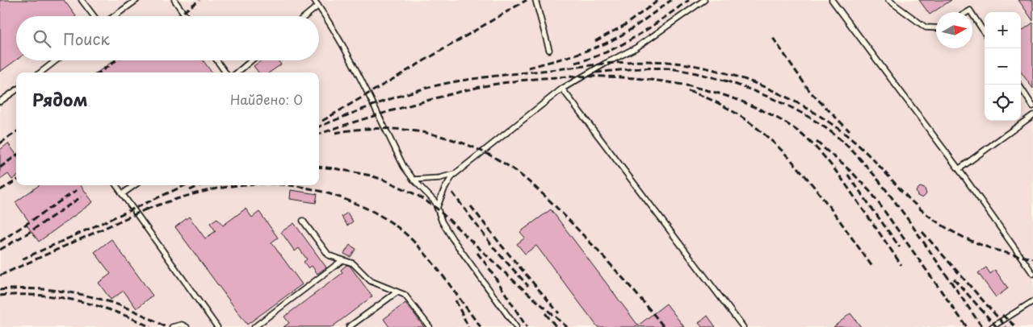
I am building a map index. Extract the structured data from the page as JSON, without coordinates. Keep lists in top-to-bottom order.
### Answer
{
  "north": "right",
  "page": {
    "map_buttons": ["+", "−"],
    "search": "Поиск",
    "heading": ["Рядом", "Найдено: 0"]
  }
}
